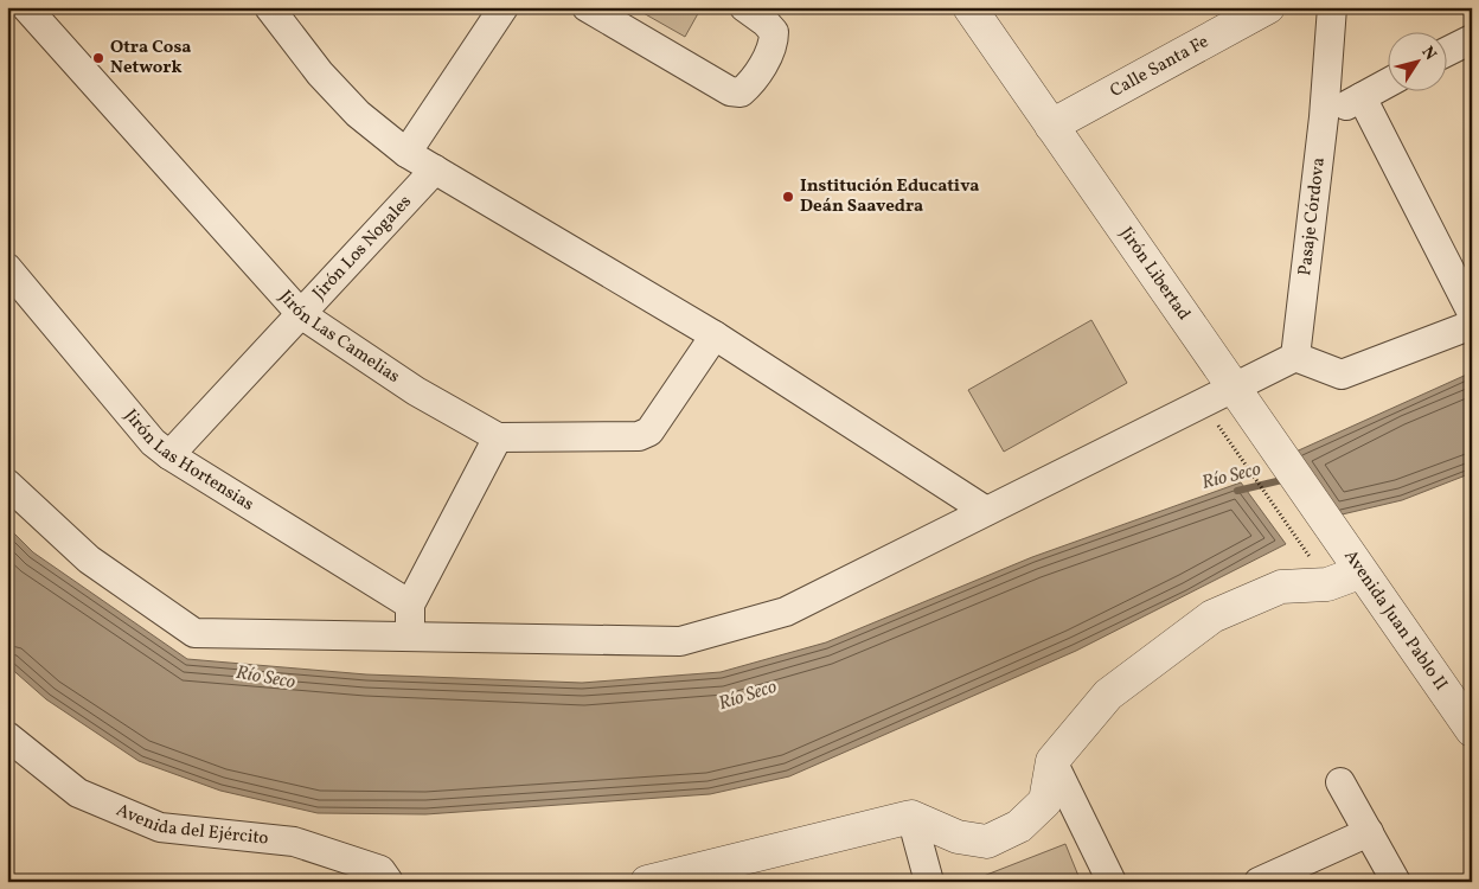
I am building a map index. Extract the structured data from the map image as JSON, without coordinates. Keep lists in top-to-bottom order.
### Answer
{
  "streets": {
    "street": [
      "Calle Santa Fe",
      "Pasaje Córdova",
      "Jirón Los Nogales",
      "Jirón Libertad",
      "Jirón Las Camelias",
      "Jirón Las Hortensias",
      "Avenida Juan Pablo II",
      "Avenida del Ejército"
    ]
  },
  "crossings": [
    ["Calle Santa Fe", "Jirón Libertad"],
    ["Jirón Los Nogales", "Jirón Las Camelias"],
    ["Jirón Los Nogales", "Jirón Las Hortensias"],
    ["Jirón Libertad", "Avenida Juan Pablo II"]
  ],
  "water": ["Río Seco"],
  "places": ["Otra Cosa Network", "Institución Educativa Deán Saavedra"],
  "north": "top right"
}
